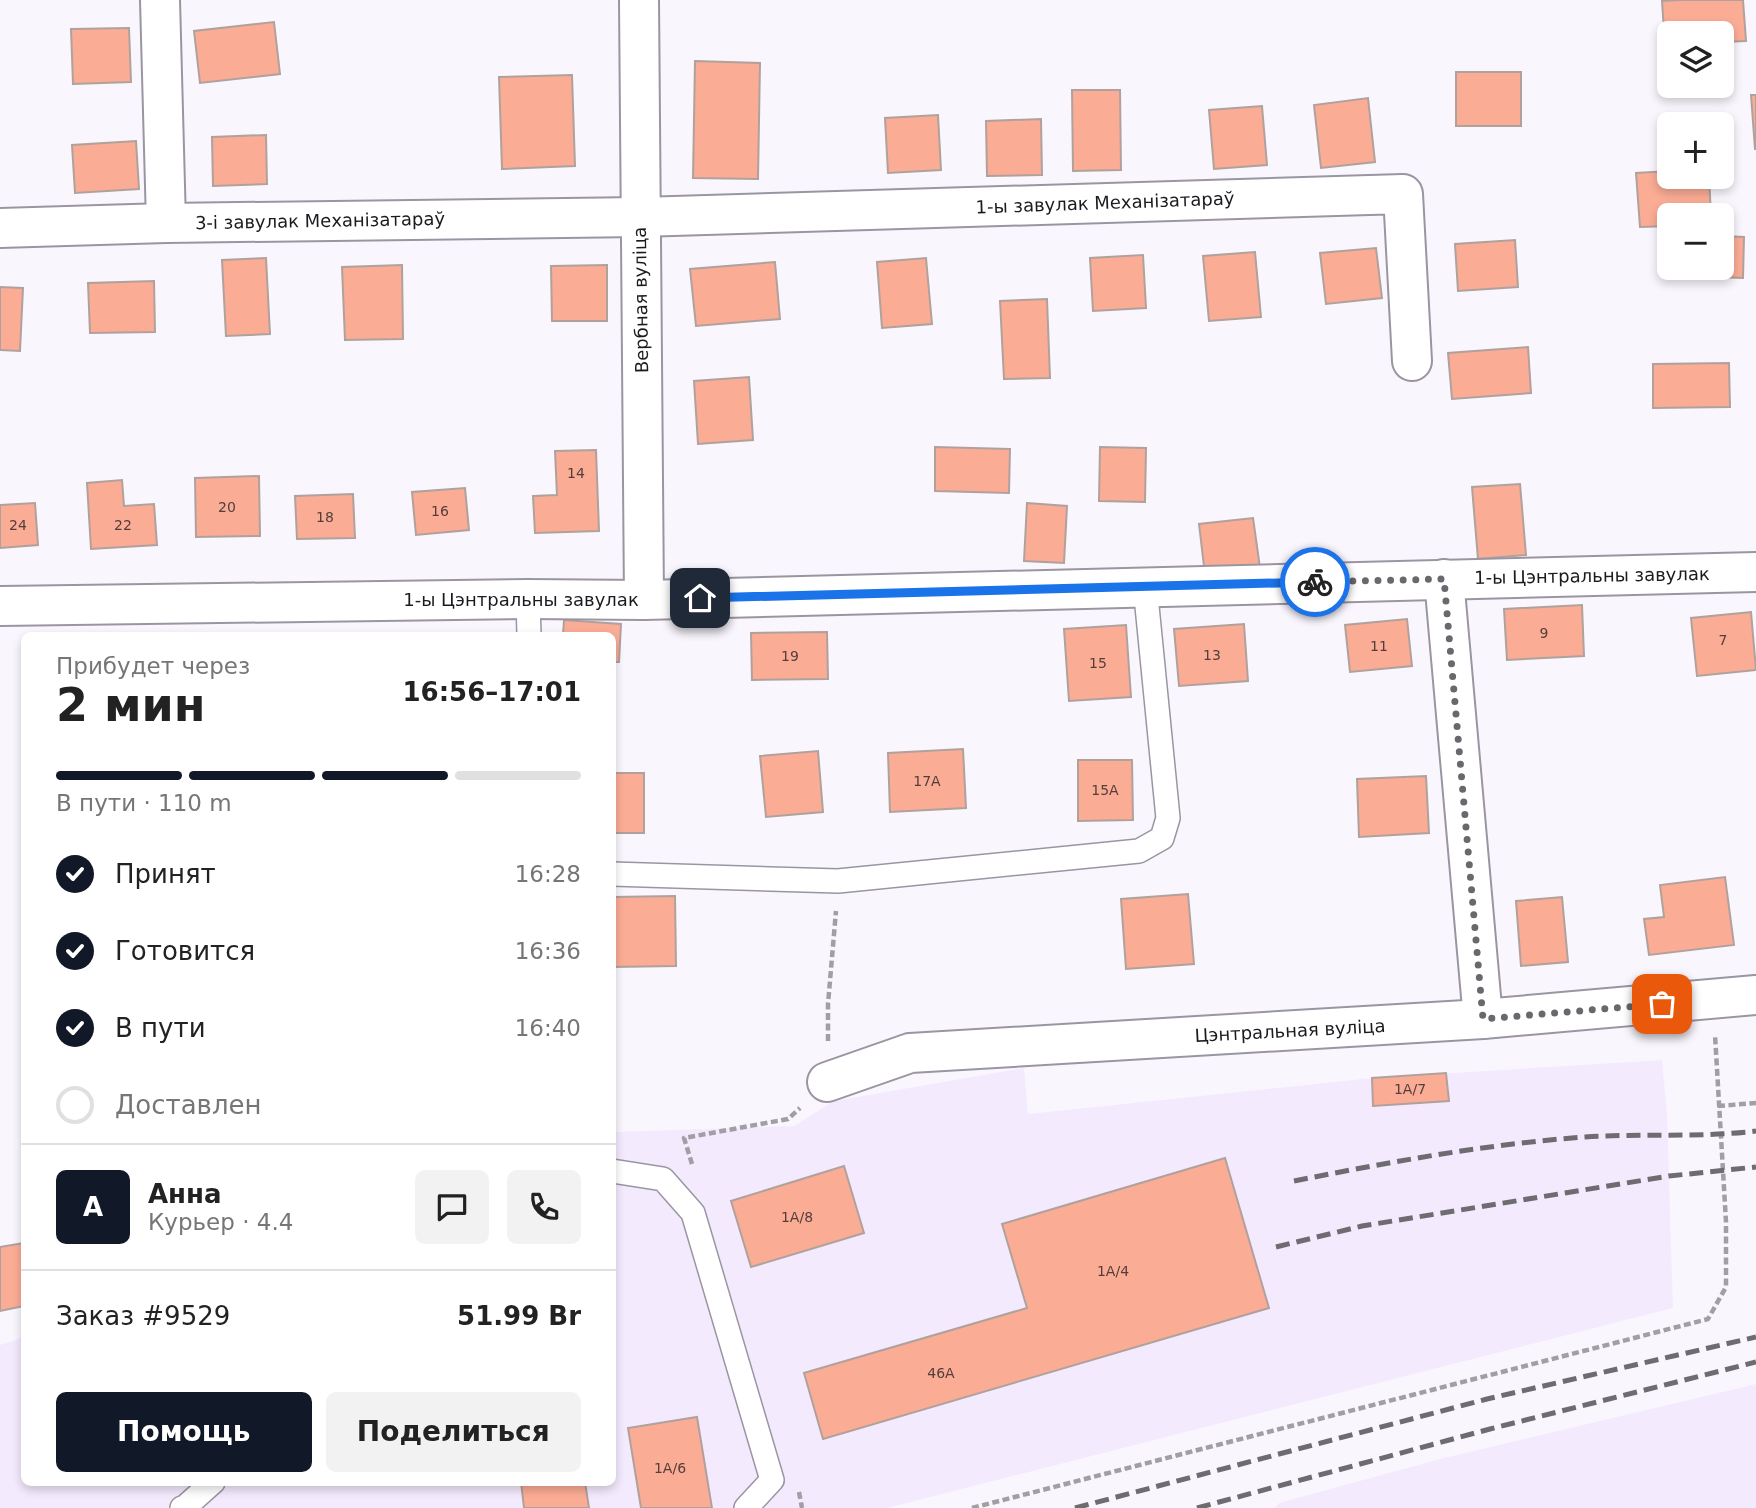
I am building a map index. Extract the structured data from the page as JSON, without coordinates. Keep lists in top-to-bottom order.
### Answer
{
  "streets": {
    "street": [
      "1-ы завулак Механізатараў",
      "3-і завулак Механізатараў",
      "Вербная вуліца",
      "1-ы Цэнтральны завулак",
      "Цэнтральная вуліца"
    ]
  },
  "crossings": [
    ["1-ы завулак Механізатараў", "3-і завулак Механізатараў"],
    ["1-ы завулак Механізатараў", "Вербная вуліца"],
    ["3-і завулак Механізатараў", "Вербная вуліца"],
    ["Вербная вуліца", "1-ы Цэнтральны завулак"]
  ],
  "house_numbers": [
    "14",
    "20",
    "16",
    "18",
    "24",
    "22",
    "9",
    "7",
    "11",
    "13",
    "19",
    "15",
    "17А",
    "15А",
    "1А/7",
    "1А/8",
    "1А/4",
    "46А",
    "1А/6"
  ],
  "page": {
    "map_buttons": ["+", "−"],
    "heading": ["2 мин", "Прибудет через", "16:56–17:01"],
    "panel": [
      "Анна",
      "Курьер · 4.4",
      "Заказ #9529",
      "51.99 Br"
    ],
    "bar": "В пути · 110 m",
    "list": [
      ["Принят", "16:28"],
      ["Готовится", "16:36"],
      ["В пути", "16:40"],
      "Доставлен"
    ],
    "round": "А",
    "buttons": ["Помощь", "Поделиться"]
  }
}
